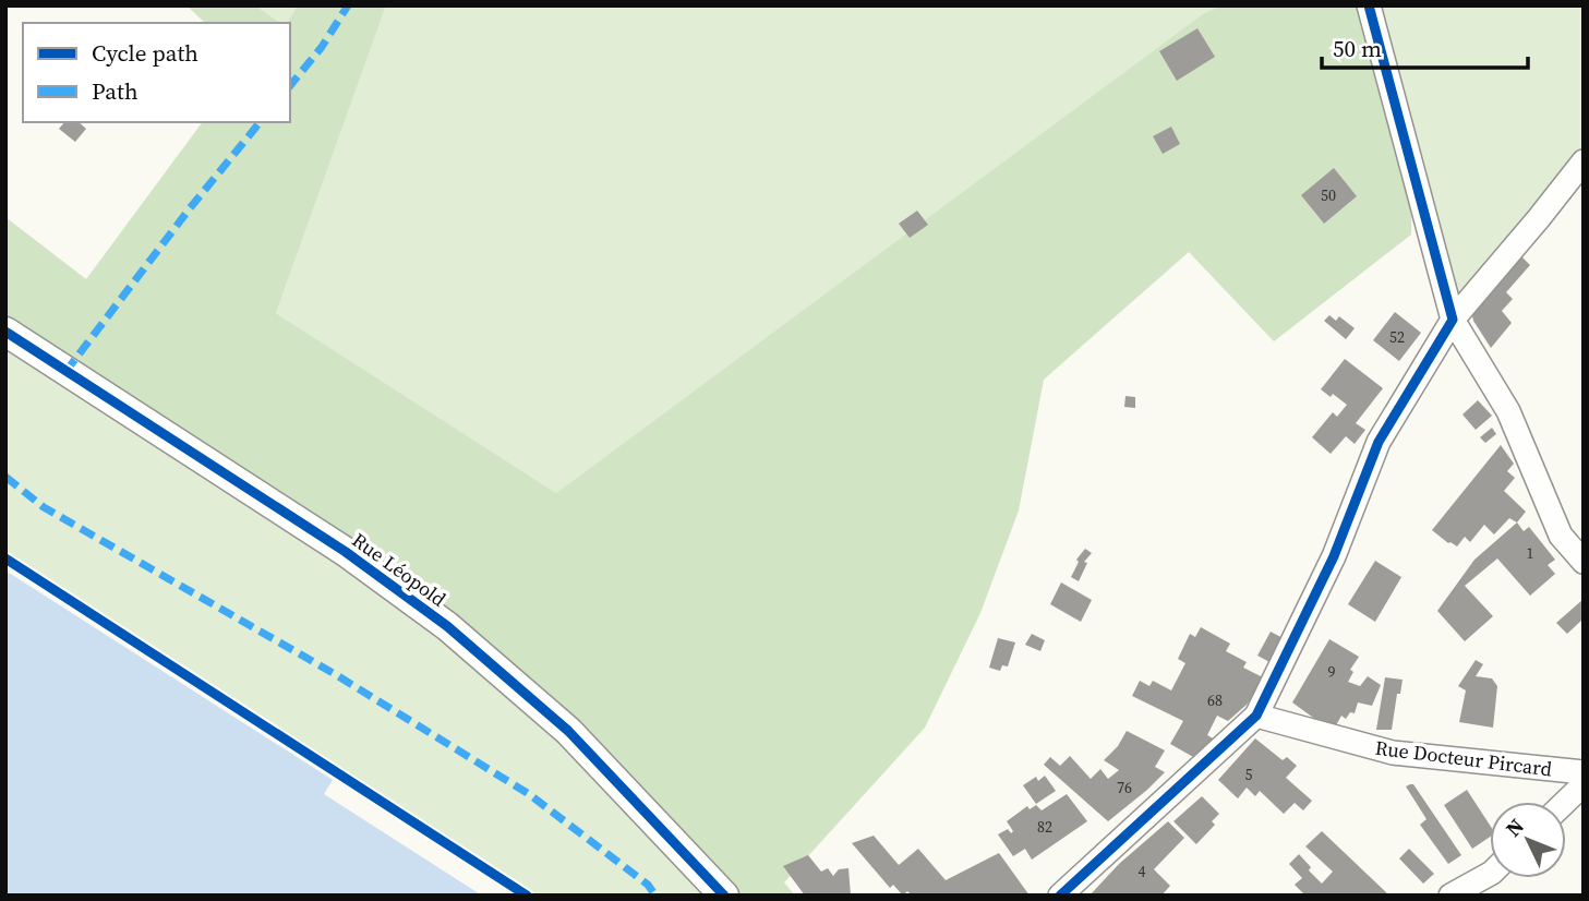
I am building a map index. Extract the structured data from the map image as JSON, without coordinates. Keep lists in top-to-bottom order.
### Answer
{
  "streets": {
    "street": ["Rue Léopold", "Rue Docteur Pircard"]
  },
  "house_numbers": [
    "50",
    "52",
    "1",
    "9",
    "68",
    "5",
    "76",
    "82",
    "4"
  ],
  "legend": ["Cycle path", "Path"],
  "scale_bar": "50 m",
  "north": "top left"
}
